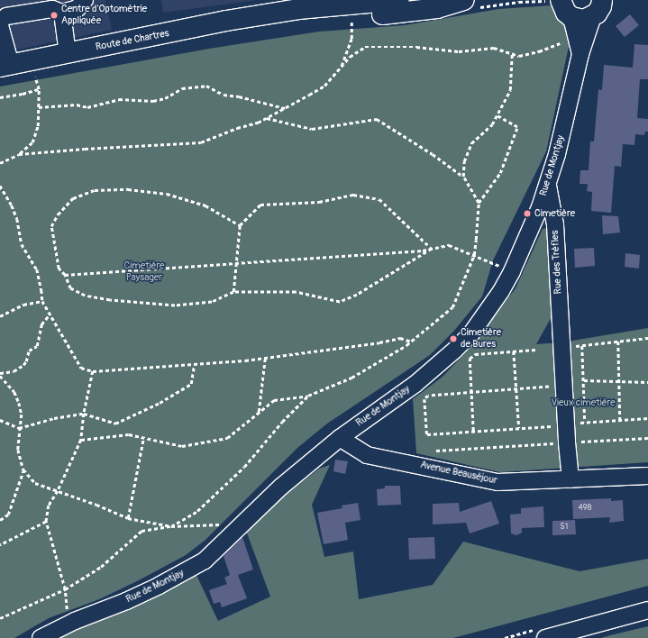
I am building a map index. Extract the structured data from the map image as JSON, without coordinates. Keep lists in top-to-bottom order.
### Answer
{
  "streets": {
    "main road": ["Route de Chartres"],
    "street": ["Rue de Montjay", "Rue des Trèfles", "Avenue Beauséjour"]
  },
  "crossings": [
    ["Rue de Montjay", "Rue des Trèfles"],
    ["Rue de Montjay", "Avenue Beauséjour"],
    ["Rue des Trèfles", "Avenue Beauséjour"]
  ],
  "parks": ["Cimetière Paysager", "Vieux cimetière"],
  "places": ["Centre d'Optométrie Appliquée", "Cimetière", "Cimetière de Bures"],
  "house_numbers": ["49B", "51"]
}
